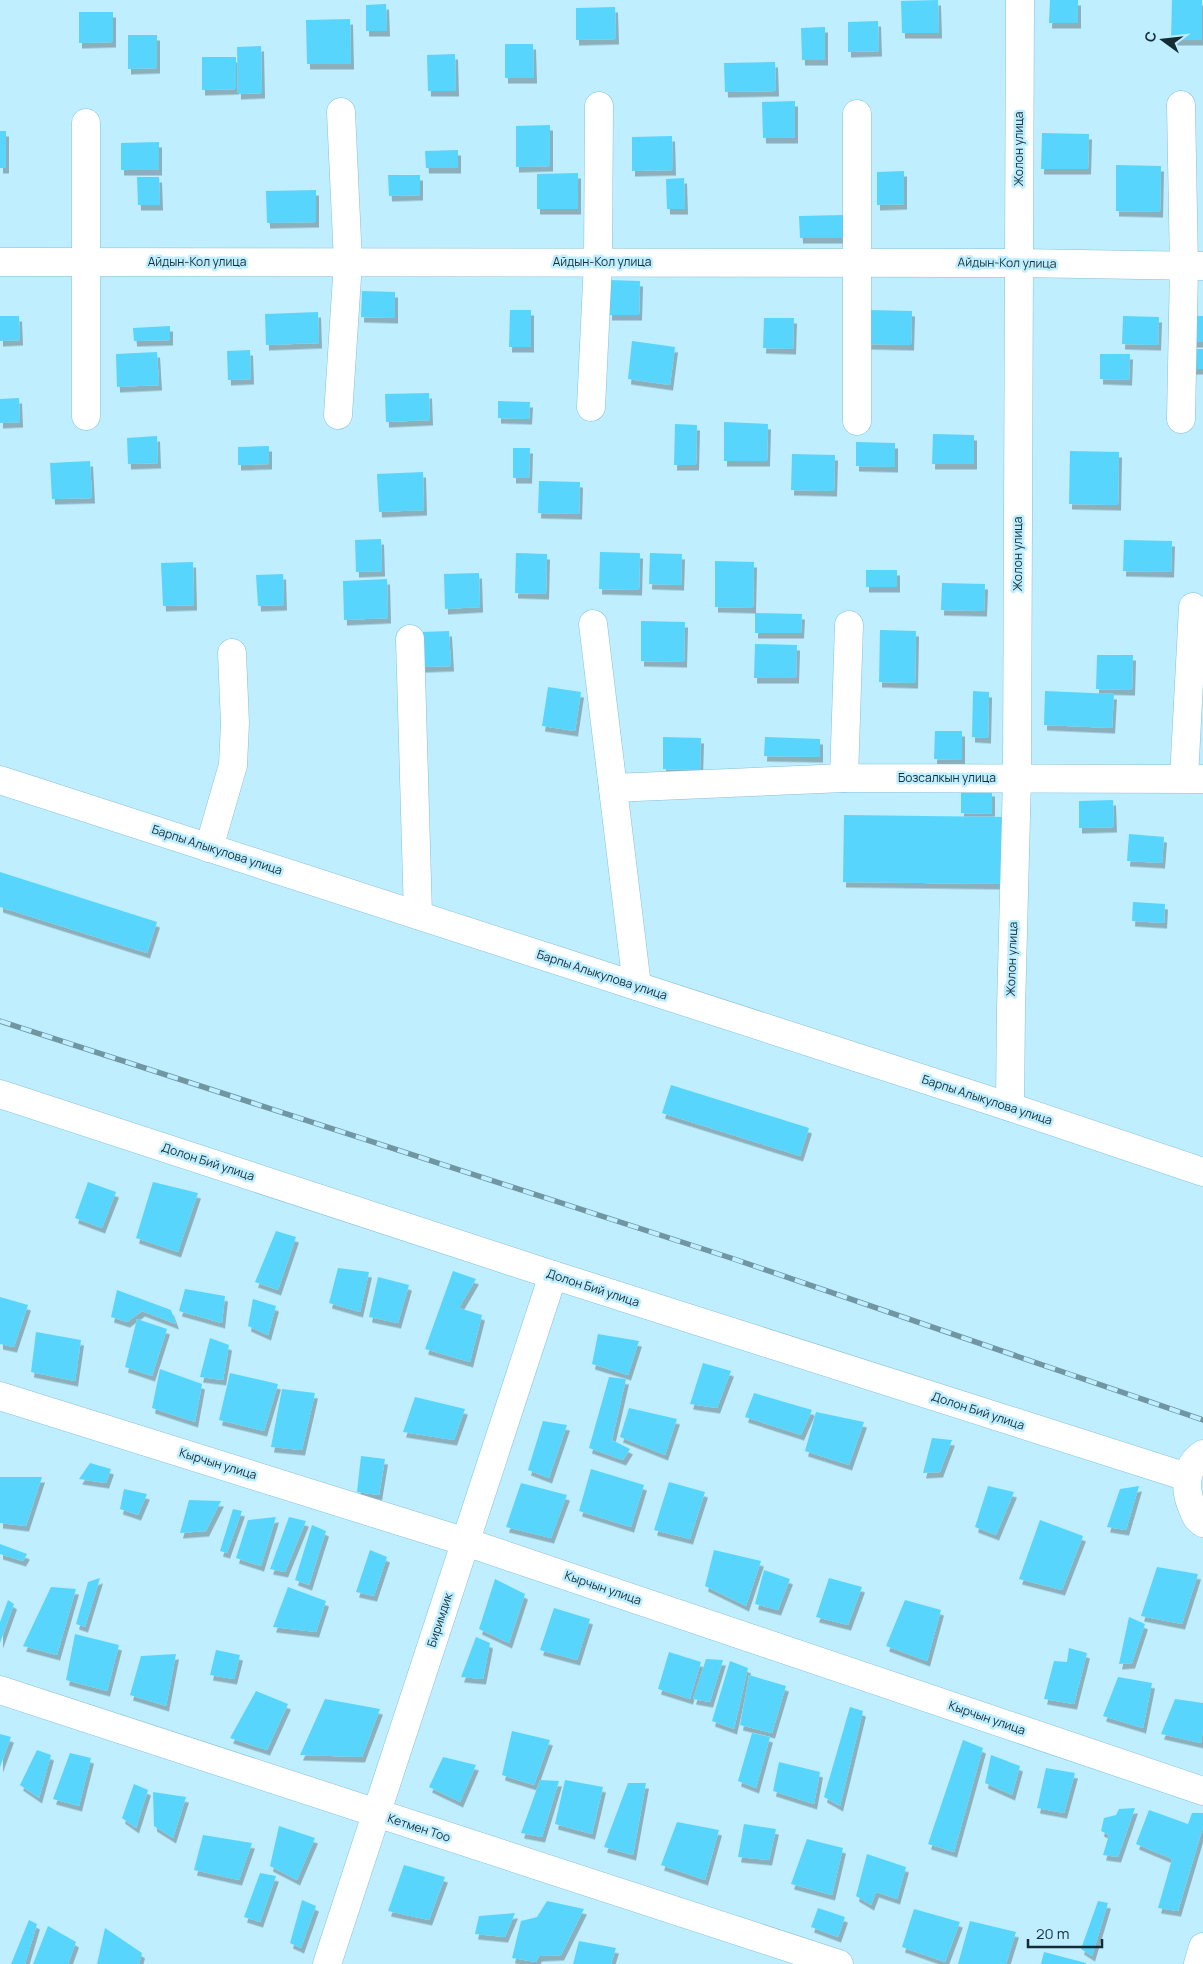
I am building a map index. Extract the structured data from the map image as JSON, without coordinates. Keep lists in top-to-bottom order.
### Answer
{
  "streets": {
    "street": [
      "Жолон улица",
      "Айдын-Кол улица",
      "Бозсалкын улица",
      "Барпы Алыкулова улица",
      "Долон Бий улица",
      "Кырчын улица",
      "Биримдик",
      "Кетмен Тоо"
    ]
  },
  "crossings": [
    ["Жолон улица", "Айдын-Кол улица"],
    ["Жолон улица", "Бозсалкын улица"],
    ["Жолон улица", "Барпы Алыкулова улица"],
    ["Долон Бий улица", "Биримдик"],
    ["Кырчын улица", "Биримдик"],
    ["Биримдик", "Кетмен Тоо"]
  ],
  "scale_bar": "20 m",
  "north": "left"
}
